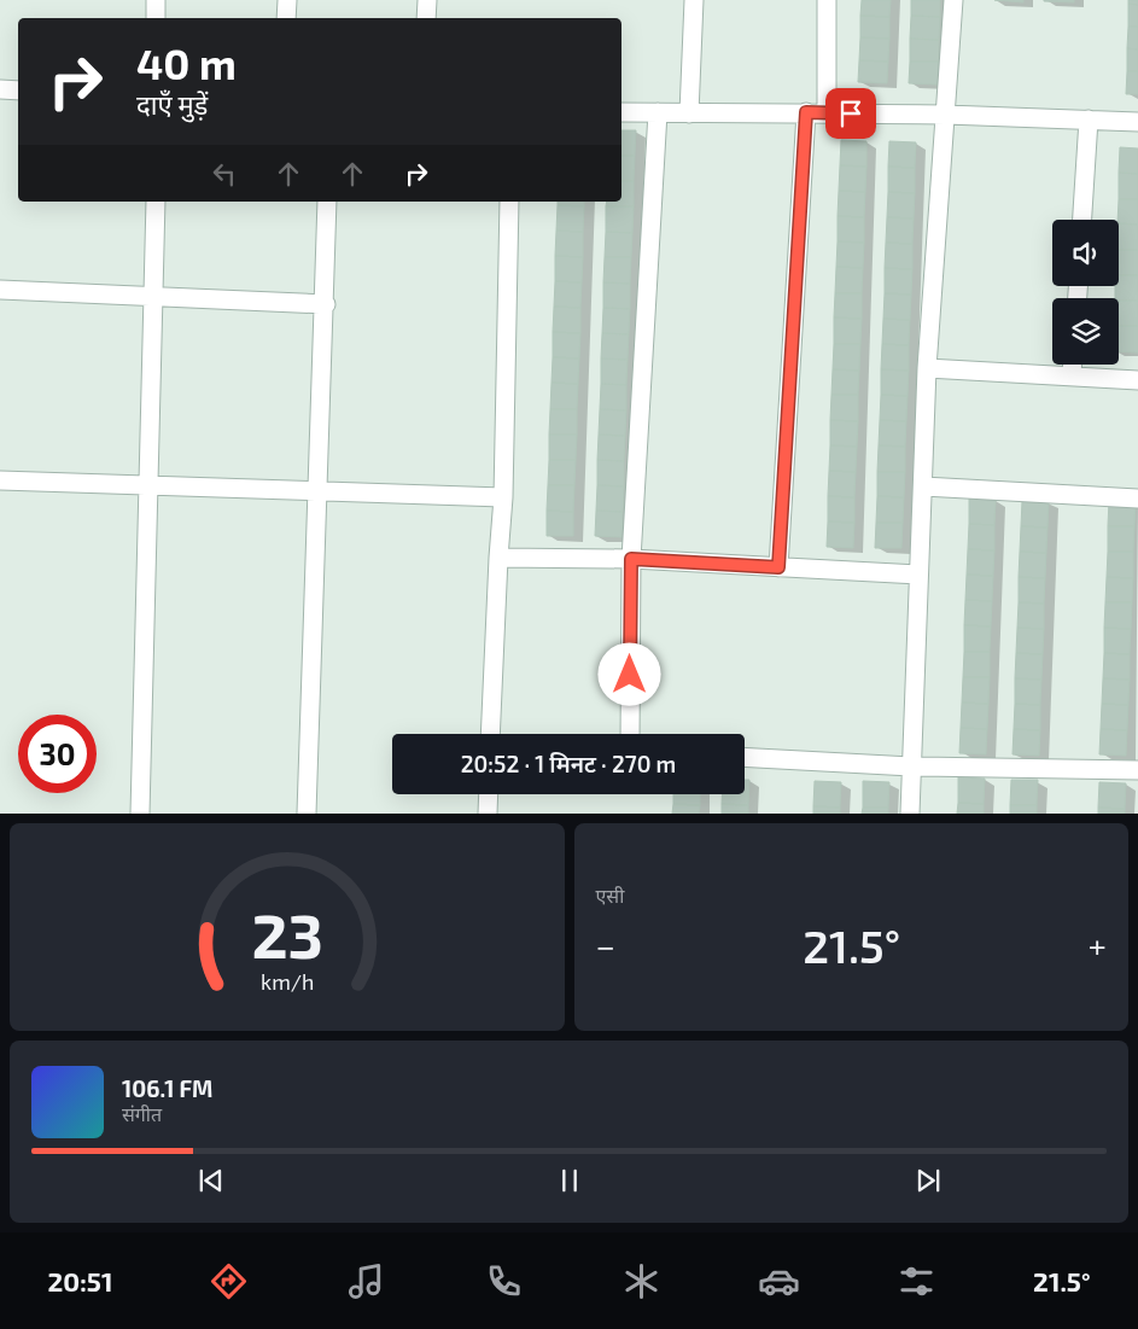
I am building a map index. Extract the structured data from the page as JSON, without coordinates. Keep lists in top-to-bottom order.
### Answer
{
  "page": {
    "turn": ["40 m", "दाएँ मुड़ें"],
    "limit": "30",
    "trip": "20:52 · 1 मिनट · 270 m",
    "tile": "एसी",
    "heat": ["−", "21.5°", "+"],
    "song": ["106.1 FM", "संगीत"],
    "tabs": ["20:51", "21.5°"],
    "gauge": ["23", "km/h"]
  }
}
